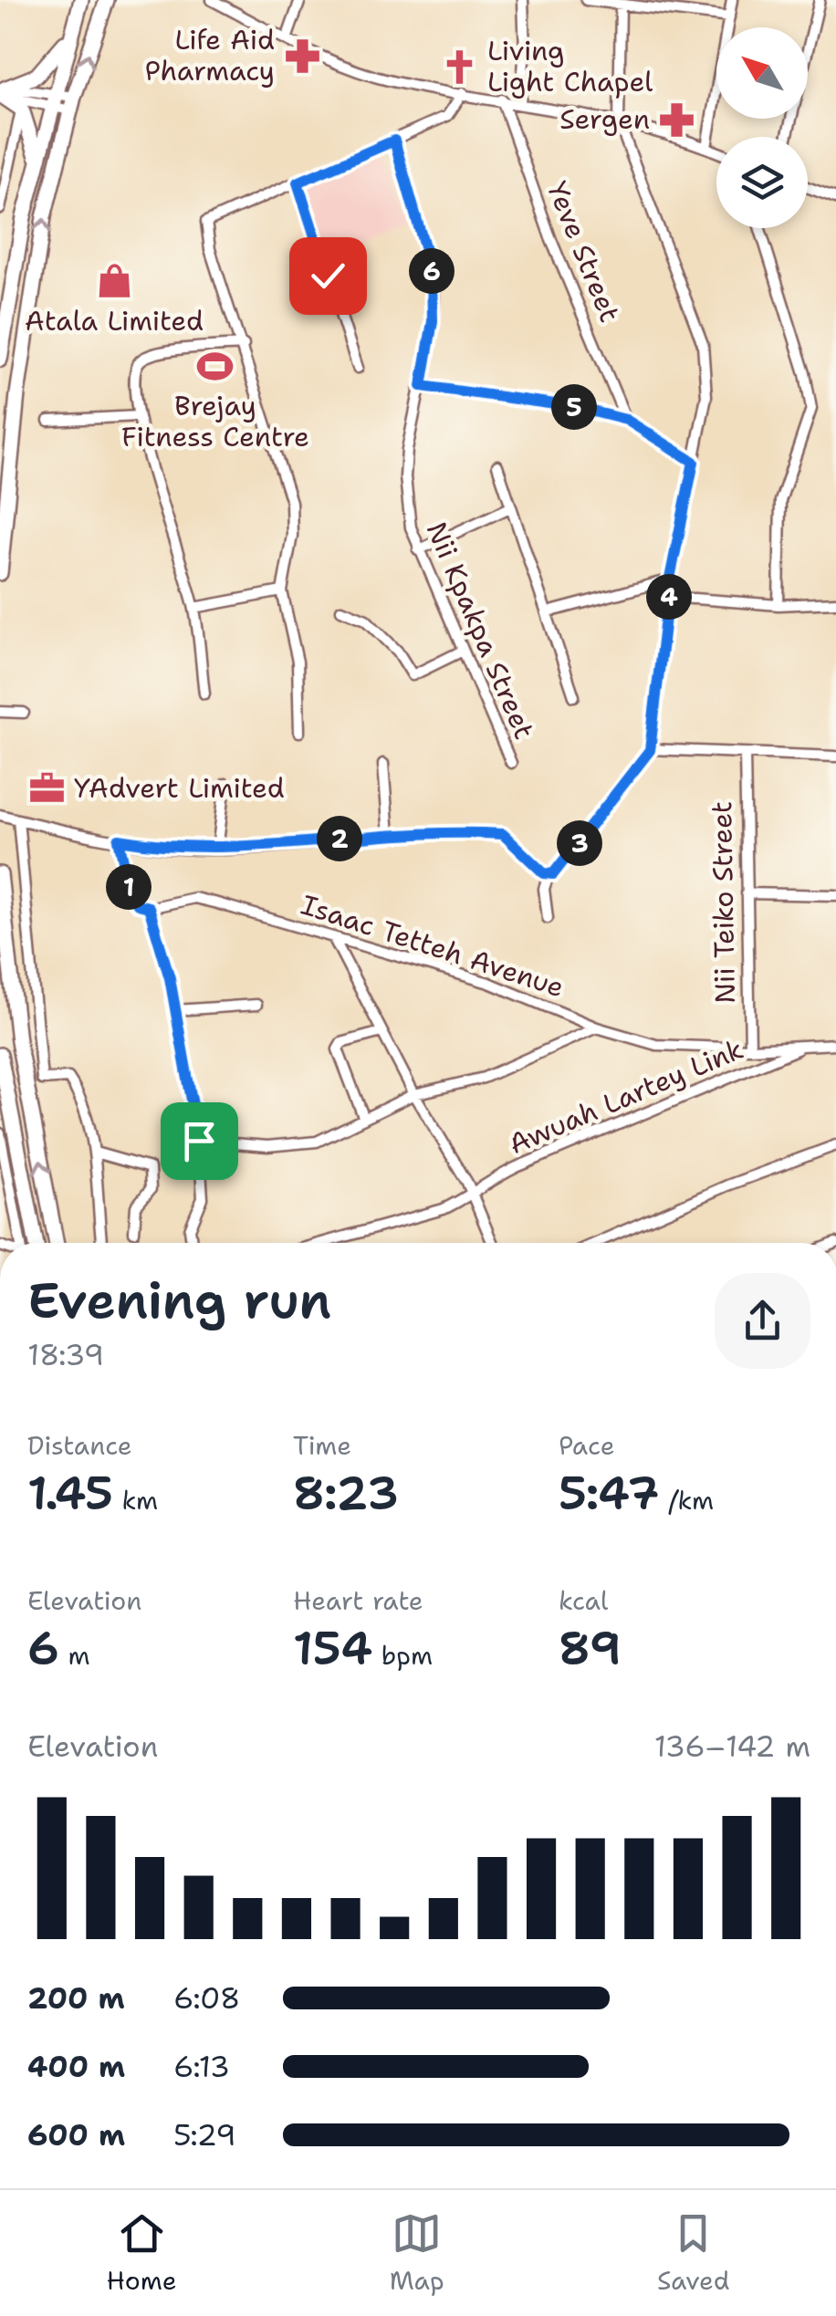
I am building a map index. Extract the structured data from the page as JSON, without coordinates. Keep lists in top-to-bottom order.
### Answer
{
  "streets": {
    "street": [
      "Yeve Street",
      "Nii Kpakpa Street",
      "Nii Teiko Street",
      "Isaac Tetteh Avenue",
      "Awuah Lartey Link"
    ]
  },
  "crossings": [
    ["Nii Teiko Street", "Isaac Tetteh Avenue"],
    ["Isaac Tetteh Avenue", "Awuah Lartey Link"]
  ],
  "places": {
    "pharmacy": ["Life Aid Pharmacy", "Sergen"],
    "church": ["Living Light Chapel"],
    "shop": ["Atala Limited"],
    "sports": ["Brejay Fitness Centre"],
    "office": ["YAdvert Limited"]
  },
  "north": "top left",
  "page": {
    "pins": [
      "6",
      "5",
      "4",
      "2",
      "3",
      "1"
    ],
    "heading": ["Evening run", "18:39"],
    "stats": [
      ["Distance", "1.45 km"],
      ["Time", "8:23"],
      ["Pace", "5:47 /km"],
      ["Elevation", "6 m"],
      ["Heart rate", "154 bpm"],
      ["kcal", "89"]
    ],
    "chart": ["Elevation", "136–142 m"],
    "list": [
      {
        "name": "200 m",
        "note": "6:08"
      },
      {
        "name": "400 m",
        "note": "6:13"
      },
      {
        "name": "600 m",
        "note": "5:29"
      }
    ],
    "tabs": ["Home", "Map", "Saved"]
  }
}
